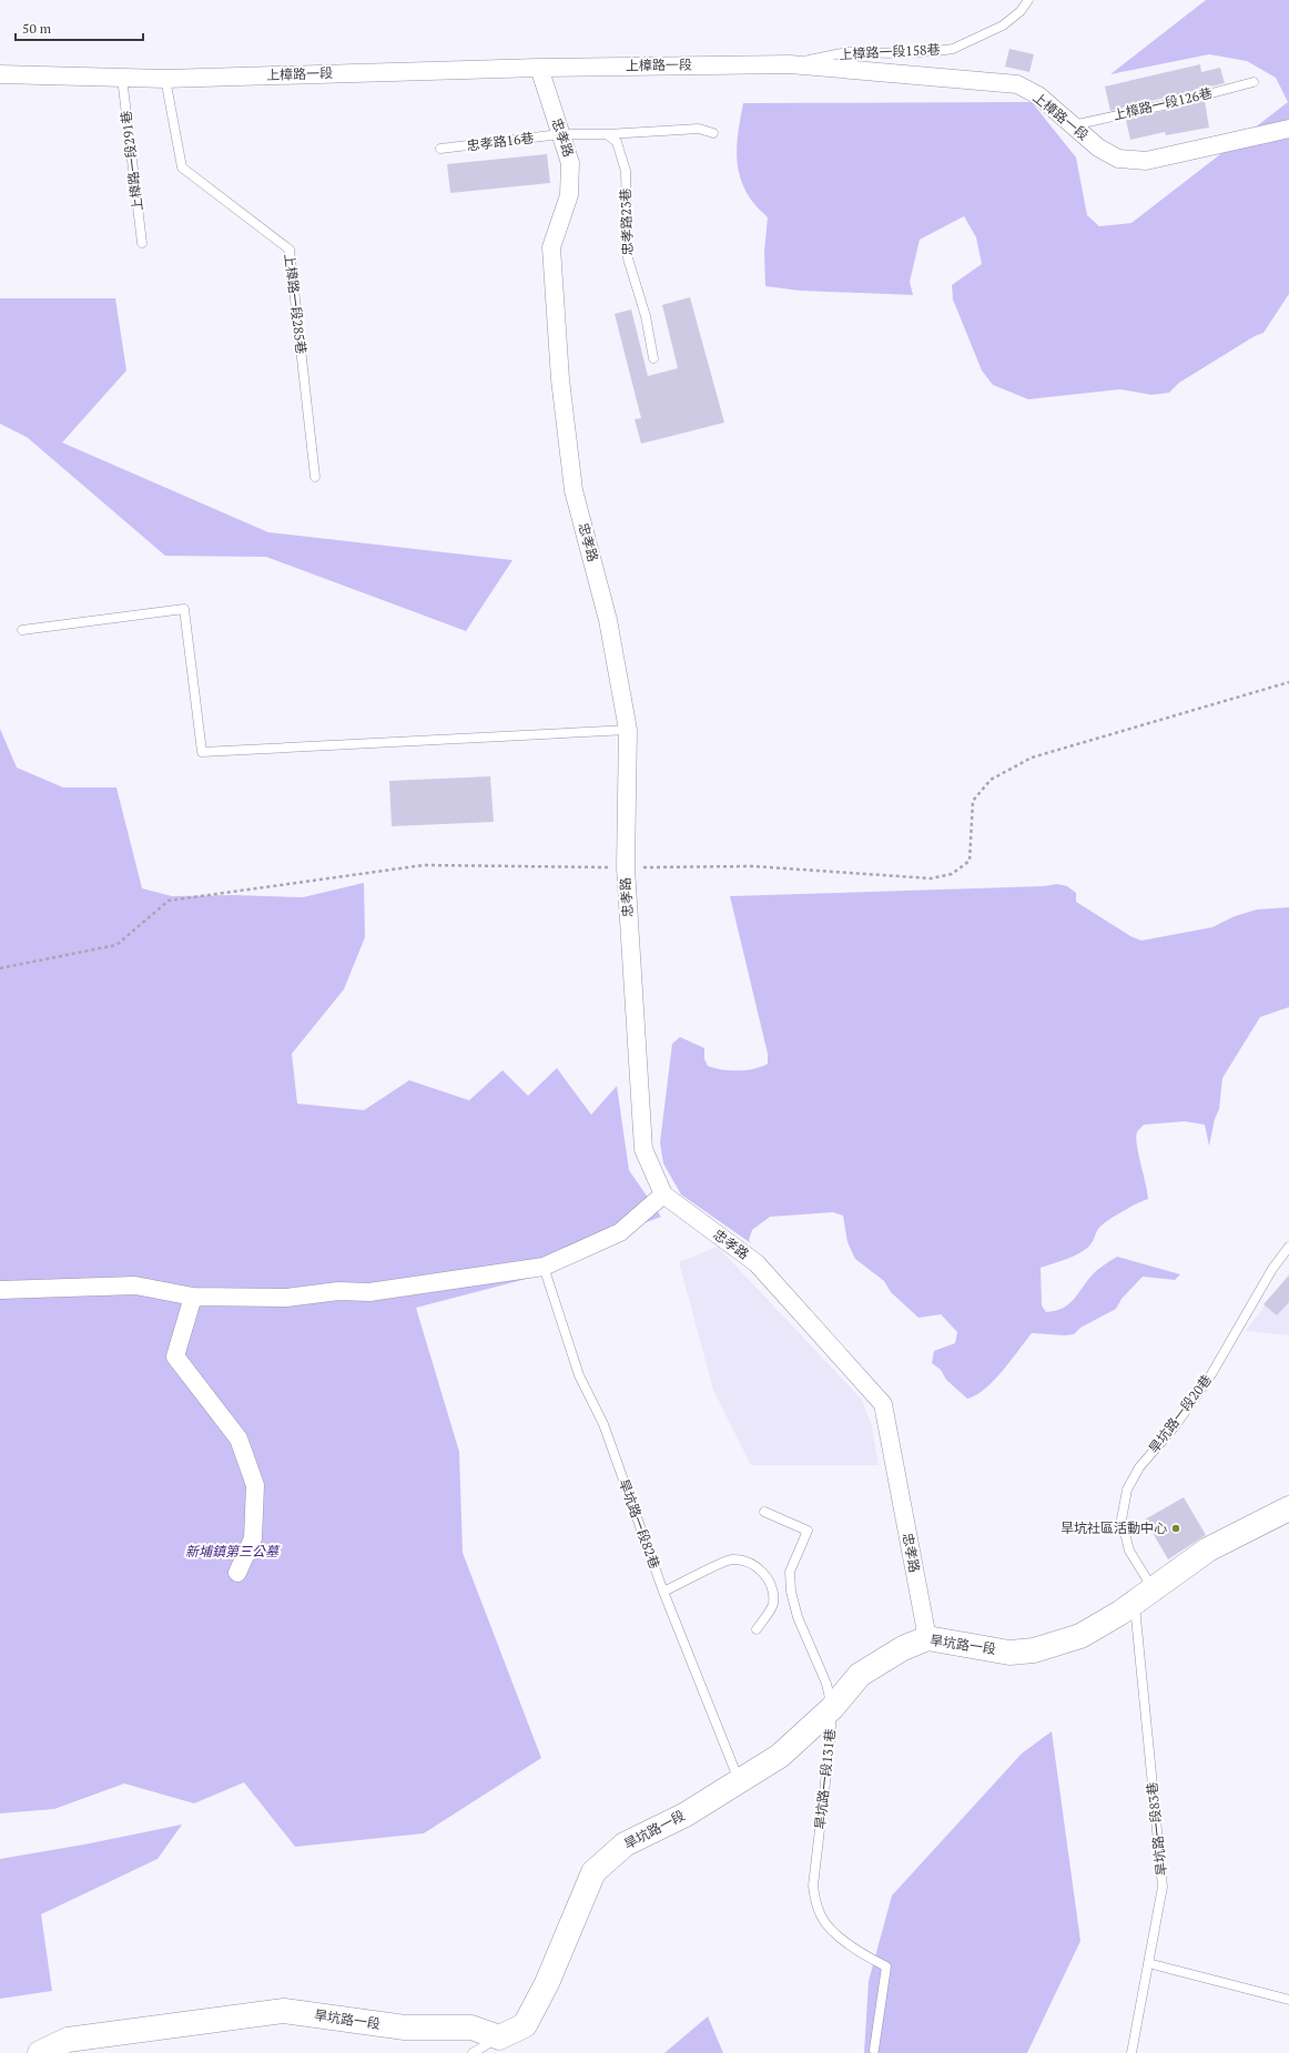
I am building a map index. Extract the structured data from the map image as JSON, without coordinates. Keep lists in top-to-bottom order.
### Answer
{
  "streets": {
    "street": ["上樟路一段", "忠孝路", "旱坑路一段"],
    "lane": [
      "上樟路一段158巷",
      "上樟路一段126巷",
      "忠孝路16巷",
      "上樟路一段291巷",
      "忠孝路23巷",
      "上樟路一段285巷",
      "旱坑路一段20巷",
      "旱坑路一段82巷",
      "旱坑路一段131巷",
      "旱坑路一段83巷"
    ]
  },
  "crossings": [
    ["上樟路一段158巷", "上樟路一段"],
    ["上樟路一段", "上樟路一段126巷"],
    ["上樟路一段", "忠孝路"],
    ["上樟路一段", "上樟路一段291巷"],
    ["上樟路一段", "上樟路一段285巷"],
    ["忠孝路", "忠孝路16巷"],
    ["忠孝路", "旱坑路一段"],
    ["旱坑路一段20巷", "旱坑路一段"],
    ["旱坑路一段20巷", "旱坑路一段83巷"],
    ["旱坑路一段82巷", "旱坑路一段"],
    ["旱坑路一段", "旱坑路一段131巷"],
    ["旱坑路一段", "旱坑路一段83巷"]
  ],
  "parks": ["新埔鎮第三公墓"],
  "places": ["旱坑社區活動中心"],
  "scale_bar": "50 m"
}
